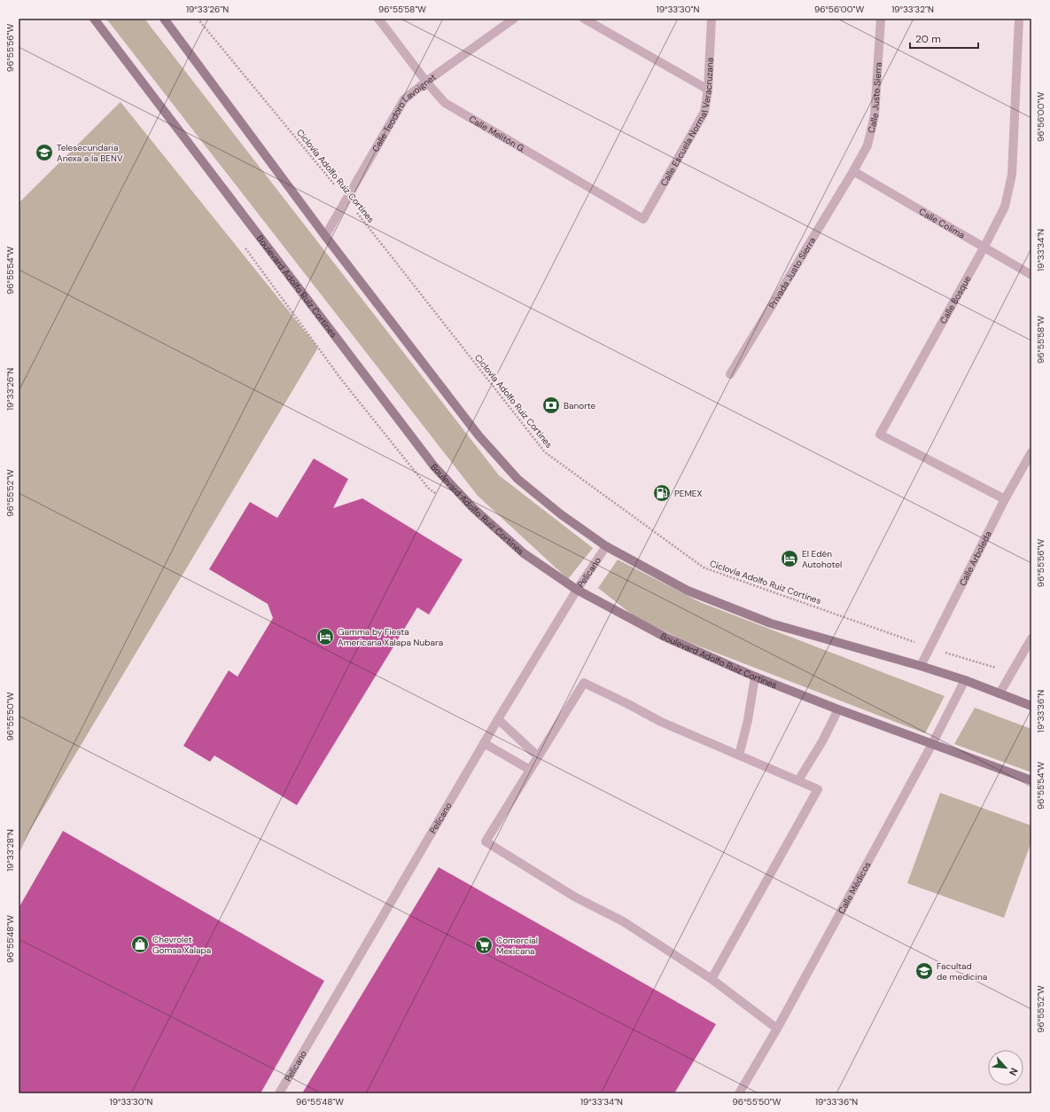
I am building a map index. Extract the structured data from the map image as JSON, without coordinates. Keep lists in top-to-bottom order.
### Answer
{
  "streets": {
    "main road": ["Boulevard Adolfo Ruiz Cortines"],
    "street": [
      "Calle Justo Sierra",
      "Calle Teodoro Lavoignet",
      "Calle Escuela Normal Veracruzana",
      "Calle Melitón G.",
      "Calle Colima",
      "Privada Justo Sierra",
      "Calle Bosque",
      "Calle Arboleda",
      "Pelícano",
      "Calle Médicos"
    ],
    "path": ["Ciclovía Adolfo Ruiz Cortines"]
  },
  "crossings": [
    ["Calle Justo Sierra", "Calle Colima"],
    ["Calle Justo Sierra", "Privada Justo Sierra"],
    ["Calle Teodoro Lavoignet", "Calle Melitón G."],
    ["Calle Teodoro Lavoignet", "Ciclovía Adolfo Ruiz Cortines"],
    ["Calle Escuela Normal Veracruzana", "Calle Melitón G."],
    ["Ciclovía Adolfo Ruiz Cortines", "Calle Arboleda"],
    ["Calle Colima", "Privada Justo Sierra"],
    ["Calle Colima", "Calle Bosque"],
    ["Boulevard Adolfo Ruiz Cortines", "Pelícano"],
    ["Boulevard Adolfo Ruiz Cortines", "Calle Médicos"],
    ["Calle Bosque", "Calle Arboleda"]
  ],
  "places": {
    "school or university": ["Telesecundaria Anexa a la BENV", "Facultad de medicina"],
    "bank": ["Banorte"],
    "fuel station": ["PEMEX"],
    "hotel": ["El Edén Autohotel", "Gamma by Fiesta Americana Xalapa Nubara"],
    "shop": ["Chevrolet Gomsa Xalapa"],
    "supermarket": ["Comercial Mexicana"]
  },
  "scale_bar": "20 m",
  "north": "bottom right",
  "coordinates": [
    "19°33'26\"N",
    "96°55'58\"W",
    "19°33'30\"N",
    "96°56'00\"W",
    "19°33'32\"N",
    "96°55'56\"W",
    "19°33'34\"N",
    "96°55'54\"W",
    "96°55'52\"W",
    "19°33'36\"N",
    "96°55'50\"W",
    "19°33'28\"N",
    "96°55'48\"W"
  ]
}
